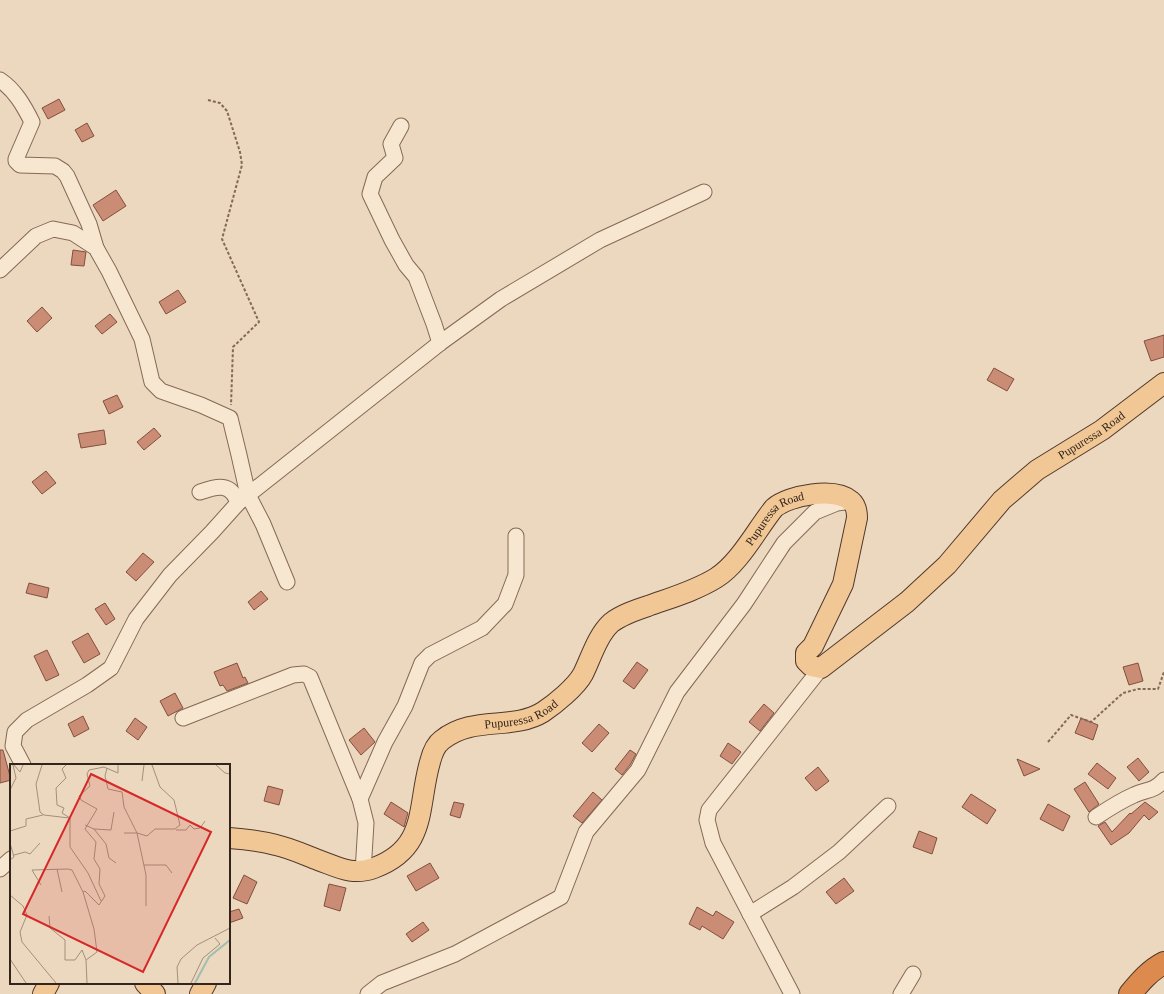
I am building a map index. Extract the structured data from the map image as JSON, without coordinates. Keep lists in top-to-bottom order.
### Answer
{
  "streets": {
    "main road": ["Pupuressa Road"]
  }
}
